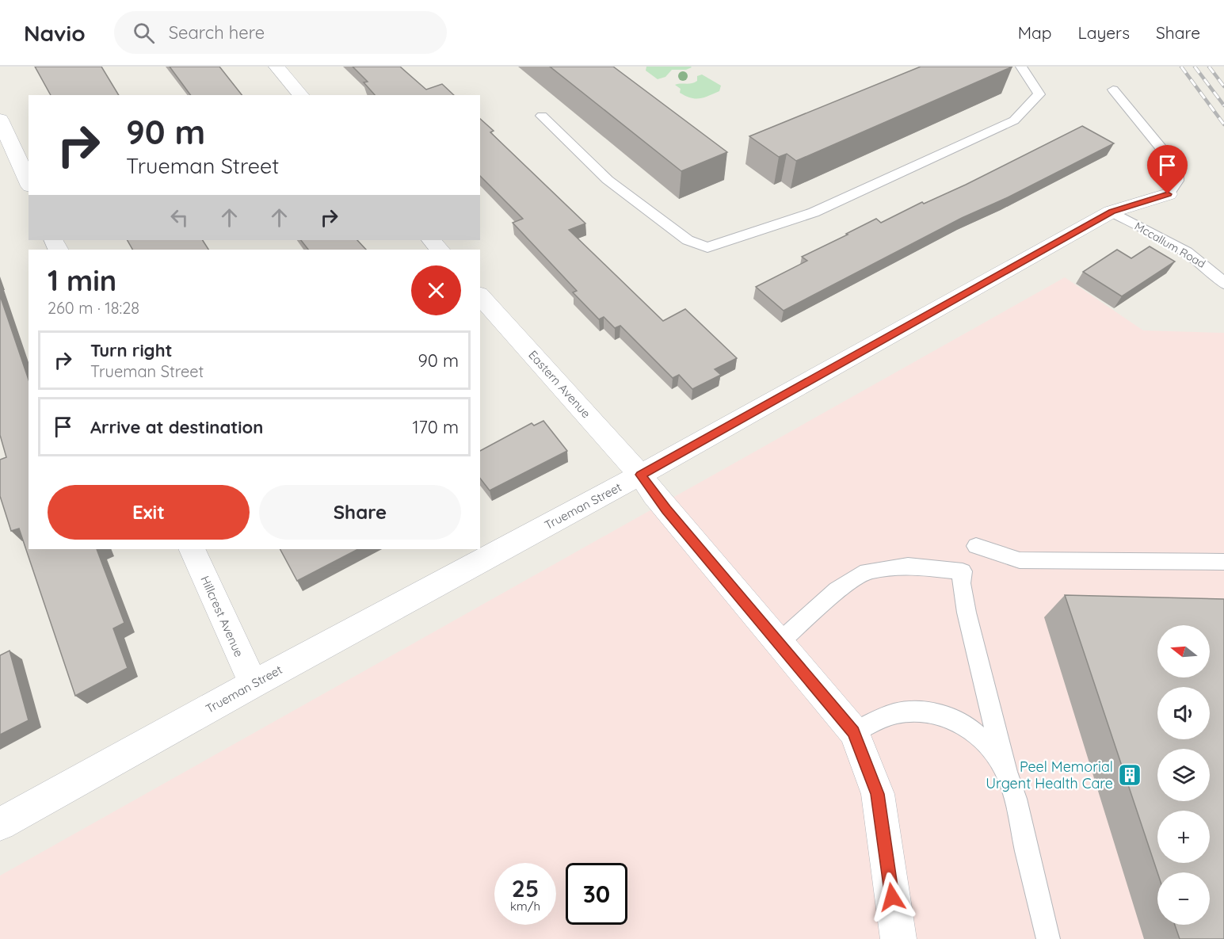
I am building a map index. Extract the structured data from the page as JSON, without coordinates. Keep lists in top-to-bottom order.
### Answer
{
  "streets": {
    "street": ["Eastern Avenue", "Trueman Street", "Hillcrest Avenue"],
    "lane": ["Mccallum Road"]
  },
  "crossings": [
    ["Mccallum Road", "Trueman Street"],
    ["Eastern Avenue", "Trueman Street"],
    ["Trueman Street", "Hillcrest Avenue"]
  ],
  "places": {
    "building": ["Peel Memorial Urgent Health Care"]
  },
  "north": "left",
  "page": {
    "header": "Navio",
    "search": "Search here",
    "nav": ["Map", "Layers", "Share"],
    "turn": ["90 m", "Trueman Street"],
    "heading": ["1 min", "260 m · 18:28"],
    "list": [
      {
        "name": "Turn right",
        "note": "Trueman Street",
        "value": "90 m"
      },
      {
        "name": "Arrive at destination",
        "value": "170 m"
      }
    ],
    "buttons": ["Exit", "Share"],
    "map_buttons": ["+", "−"],
    "speed": "25 km/h",
    "limit": "30"
  }
}
